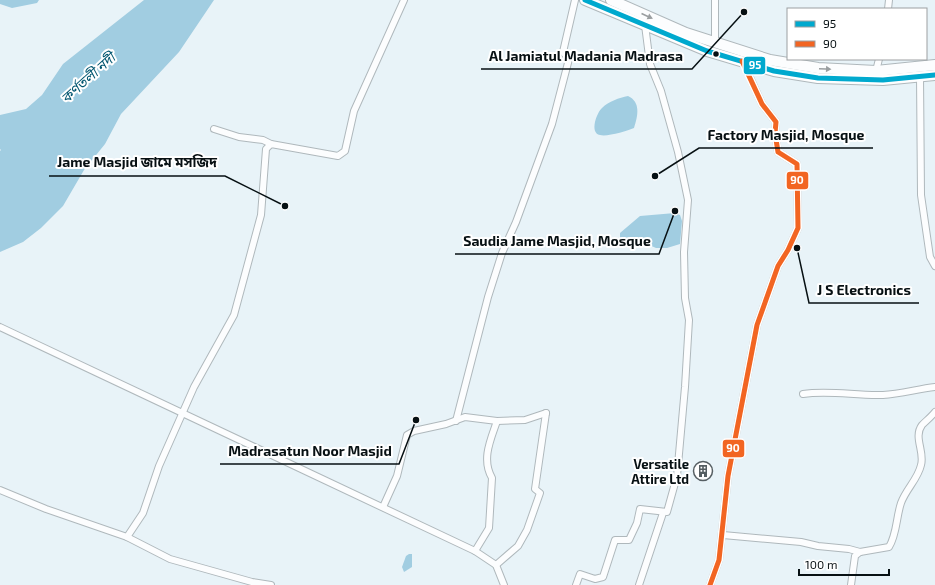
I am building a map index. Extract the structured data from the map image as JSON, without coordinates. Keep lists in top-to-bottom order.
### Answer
{
  "water": ["কর্ণতলী নদী"],
  "places": {
    "other": [
      "Al Jamiatul Madania Madrasa",
      "Factory Masjid, Mosque",
      "Jame Masjid জামে মসজিদ",
      "Saudia Jame Masjid, Mosque",
      "J S Electronics",
      "Madrasatun Noor Masjid"
    ],
    "building": ["Versatile Attire Ltd"]
  },
  "lines": ["transit line 95", "transit line 90"],
  "legend": ["95", "90"],
  "scale_bar": "100 m"
}
